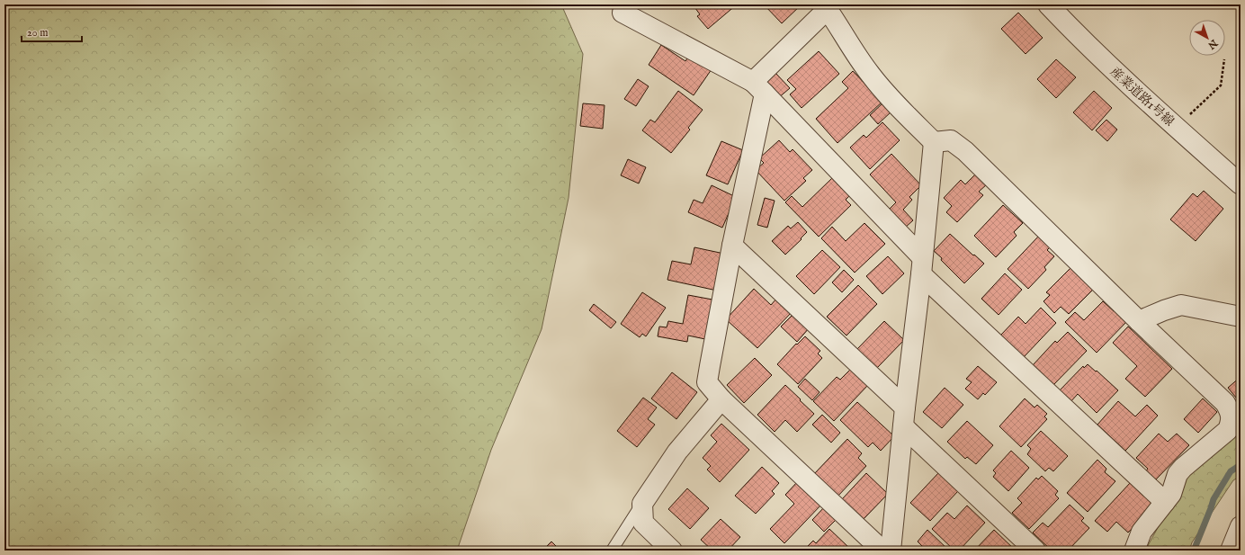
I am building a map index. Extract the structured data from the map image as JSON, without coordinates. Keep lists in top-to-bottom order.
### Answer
{
  "streets": {
    "street": ["産業道路1号線"]
  },
  "scale_bar": "20 m",
  "north": "bottom right"
}
